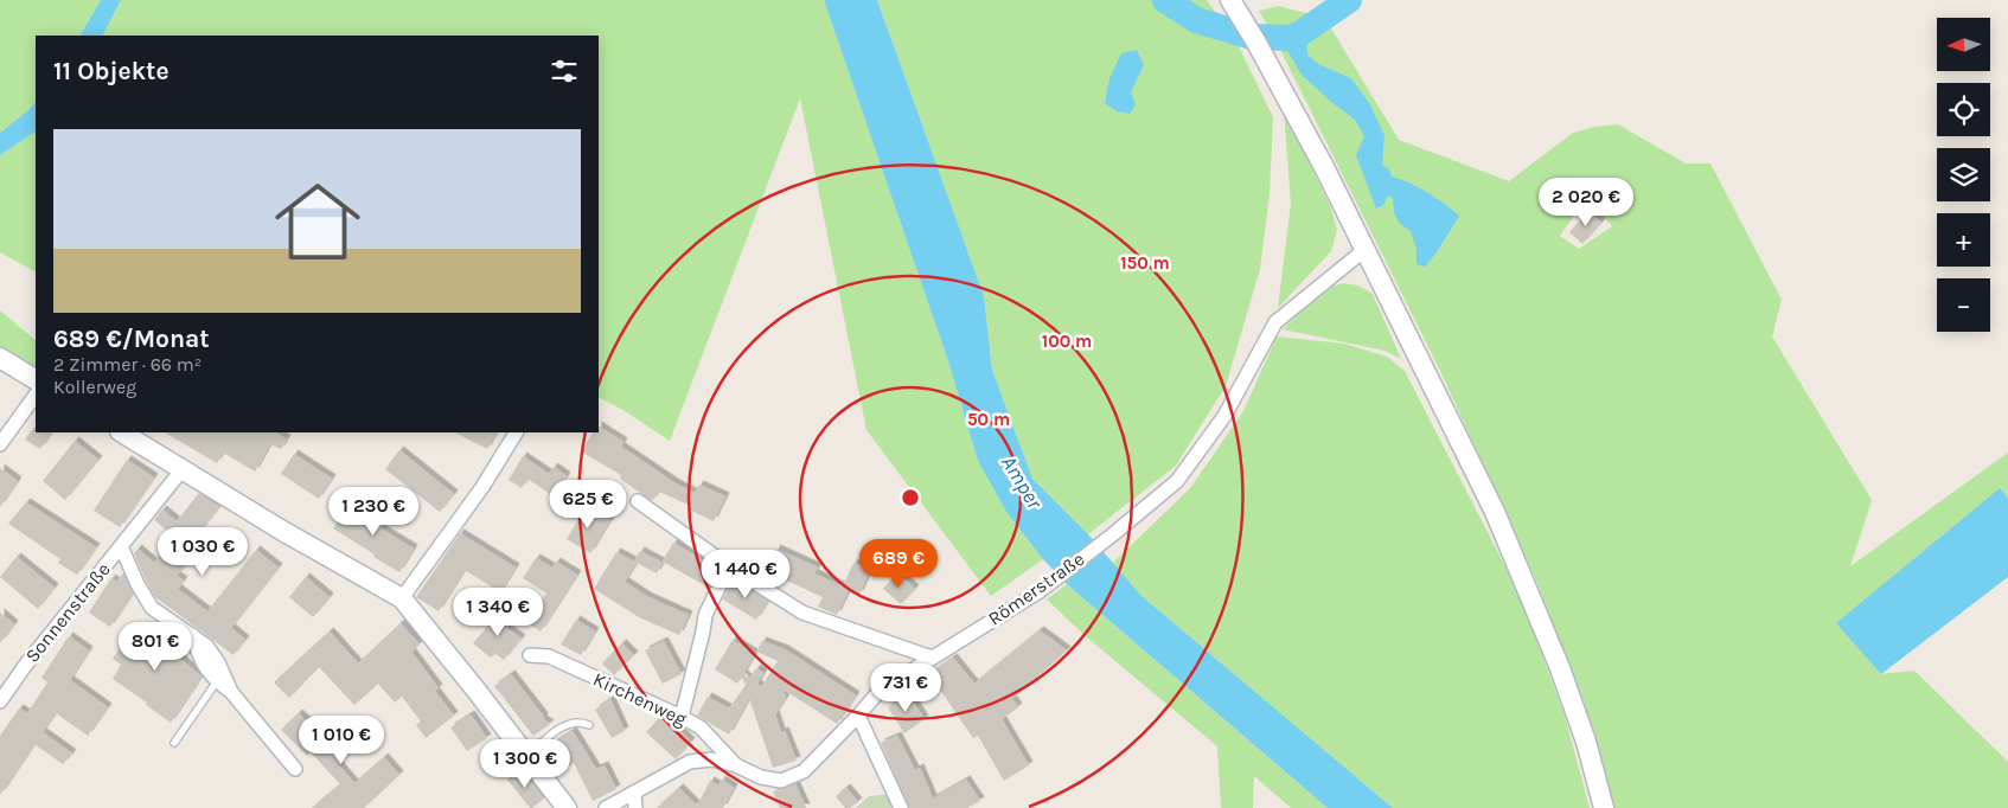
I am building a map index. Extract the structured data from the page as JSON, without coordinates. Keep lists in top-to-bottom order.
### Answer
{
  "streets": {
    "street": ["Römerstraße", "Sonnenstraße", "Kirchenweg"]
  },
  "crossings": [
    ["Römerstraße", "Kirchenweg"]
  ],
  "water": ["Amper"],
  "north": "left",
  "page": {
    "map_buttons": ["+", "−"],
    "heading": "11 Objekte",
    "list": [
      {
        "name": "689 €/Monat",
        "note": "2 Zimmer · 66 m² · Kollerweg"
      }
    ],
    "price": [
      "2 020 €",
      "625 €",
      "1 230 €",
      "1 030 €",
      "689 €",
      "1 440 €",
      "1 340 €",
      "801 €",
      "731 €",
      "1 010 €",
      "1 300 €"
    ]
  },
  "rings": ["150 m", "100 m", "50 m"]
}
